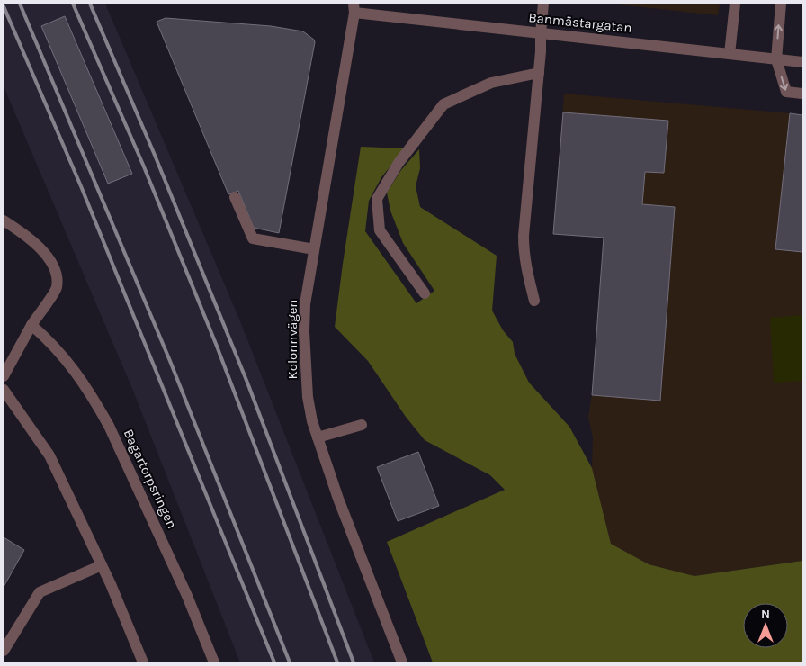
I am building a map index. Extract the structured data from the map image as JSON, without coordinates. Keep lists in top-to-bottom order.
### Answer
{
  "streets": {
    "street": ["Banmästargatan", "Kolonnvägen", "Bagartorpsringen"]
  },
  "crossings": [
    ["Banmästargatan", "Kolonnvägen"]
  ],
  "north": "top"
}
